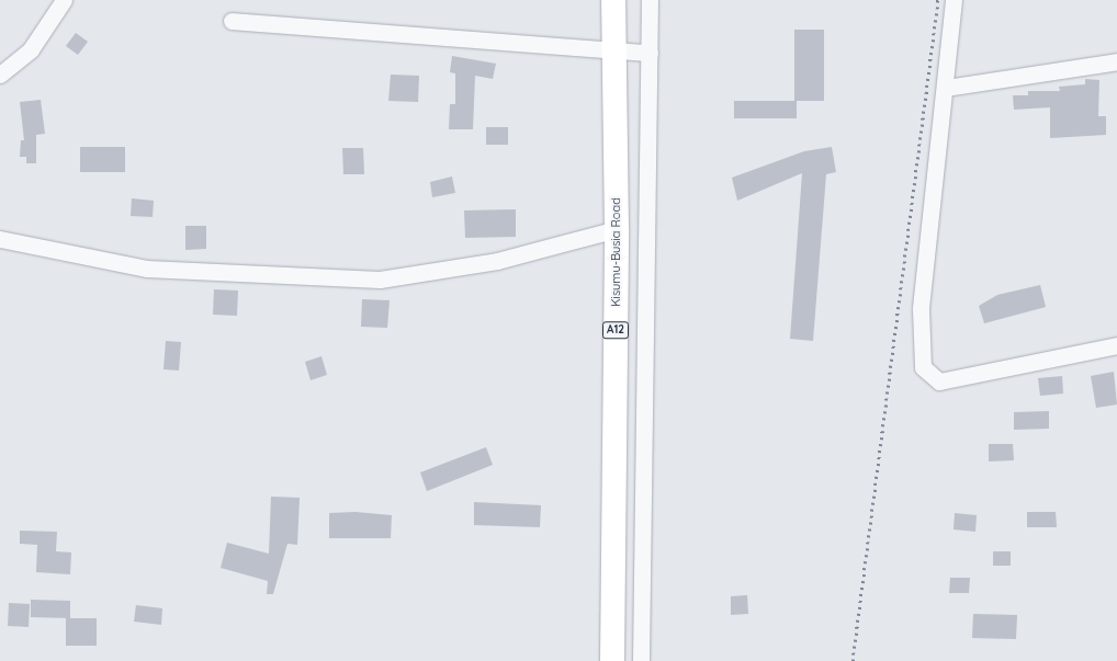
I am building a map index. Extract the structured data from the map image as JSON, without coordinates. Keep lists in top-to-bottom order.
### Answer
{
  "streets": {
    "highway": ["Kisumu-Busia Road", "A12"]
  }
}
